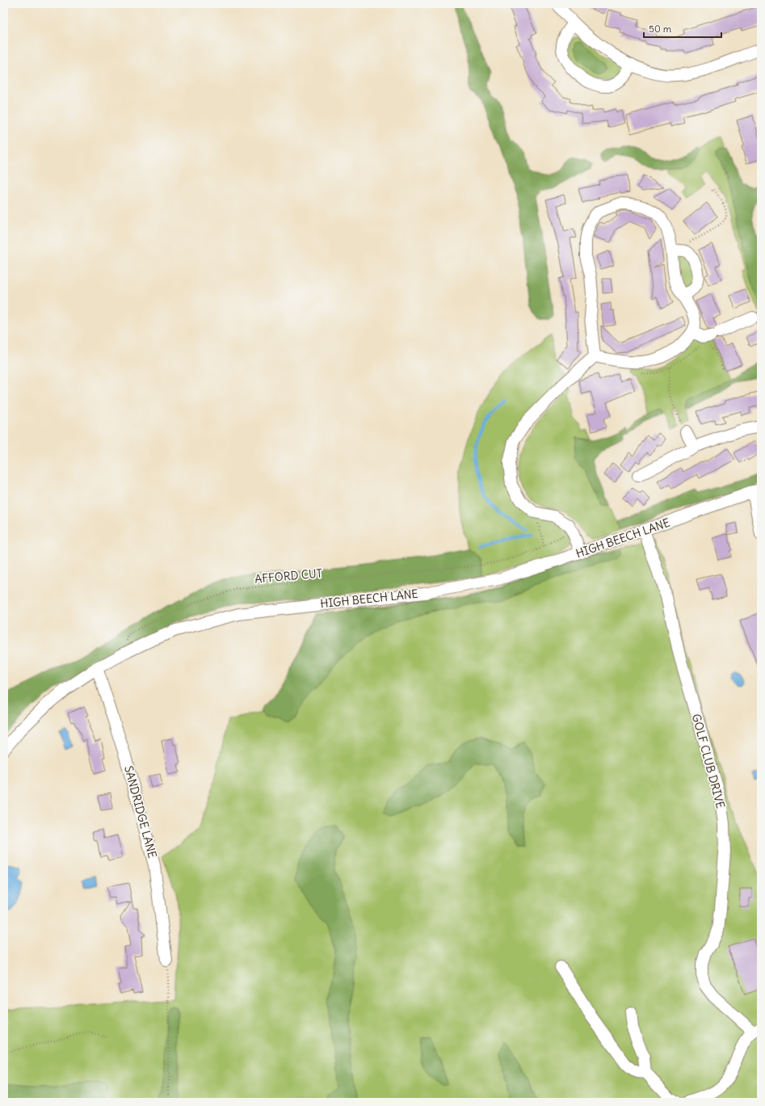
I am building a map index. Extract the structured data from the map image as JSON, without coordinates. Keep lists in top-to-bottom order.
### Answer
{
  "streets": {
    "street": ["HIGH BEECH LANE", "GOLF CLUB DRIVE", "SANDRIDGE LANE"],
    "path": ["AFFORD CUT"]
  },
  "crossings": [
    ["HIGH BEECH LANE", "AFFORD CUT"],
    ["HIGH BEECH LANE", "GOLF CLUB DRIVE"],
    ["HIGH BEECH LANE", "SANDRIDGE LANE"]
  ],
  "scale_bar": "50 m"
}
